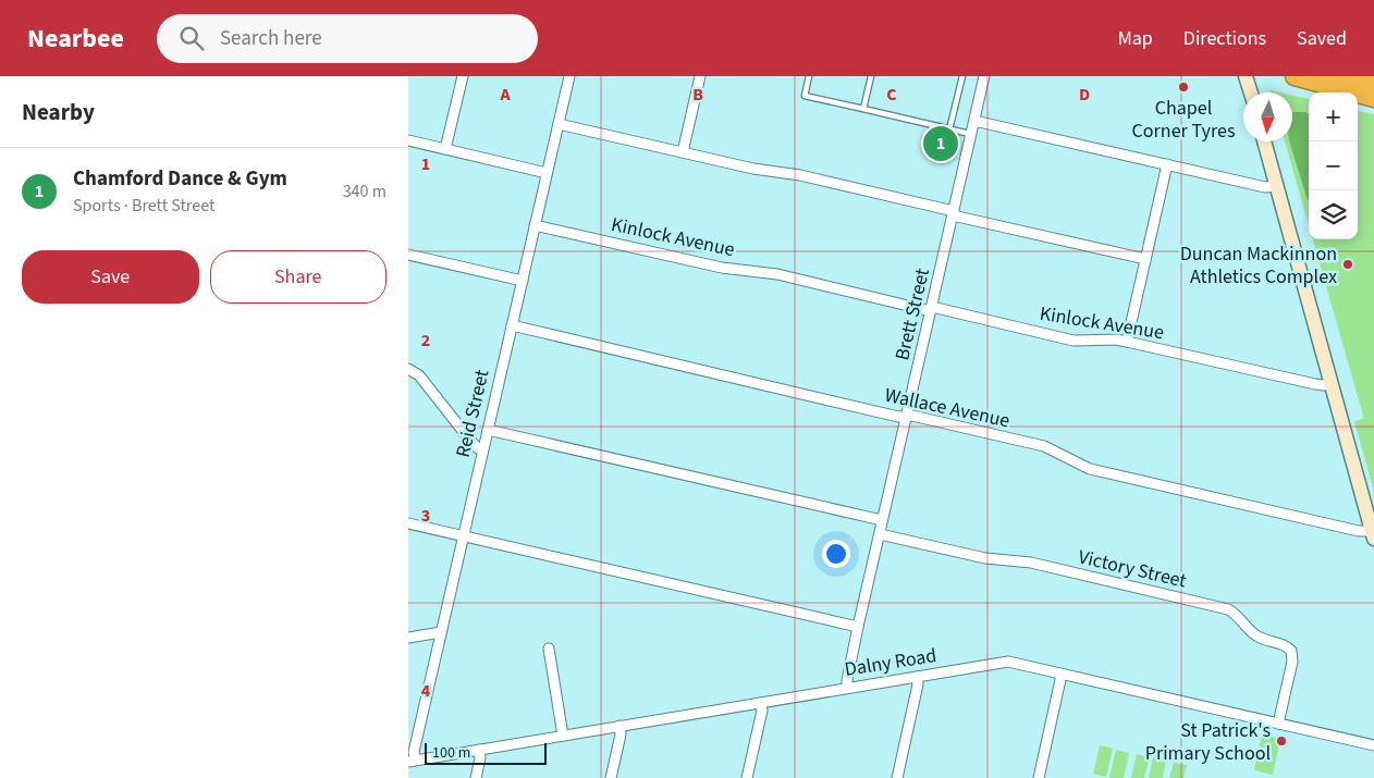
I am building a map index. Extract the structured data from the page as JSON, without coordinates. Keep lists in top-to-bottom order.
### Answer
{
  "streets": {
    "street": [
      "Kinlock Avenue",
      "Brett Street",
      "Wallace Avenue",
      "Reid Street",
      "Victory Street",
      "Dalny Road"
    ]
  },
  "crossings": [
    ["Kinlock Avenue", "Brett Street"],
    ["Kinlock Avenue", "Reid Street"],
    ["Brett Street", "Wallace Avenue"],
    ["Brett Street", "Victory Street"],
    ["Brett Street", "Dalny Road"],
    ["Wallace Avenue", "Reid Street"],
    ["Reid Street", "Dalny Road"],
    ["Victory Street", "Dalny Road"]
  ],
  "places": ["Chapel Corner Tyres", "Duncan Mackinnon Athletics Complex", "St Patrick's Primary School"],
  "scale_bar": "100 m",
  "north": "bottom",
  "page": {
    "header": "Nearbee",
    "search": "Search here",
    "nav": ["Map", "Directions", "Saved"],
    "heading": "Nearby",
    "map_buttons": ["+", "−"],
    "pins": "1",
    "list": [
      {
        "mark": "1",
        "name": "Chamford Dance & Gym",
        "note": "Sports · Brett Street",
        "value": "340 m"
      }
    ],
    "buttons": ["Save", "Share"],
    "scale": "100 m"
  },
  "grid": {
    "columns": [
      "A",
      "B",
      "C",
      "D"
    ],
    "rows": [
      "1",
      "2",
      "3",
      "4"
    ]
  }
}
